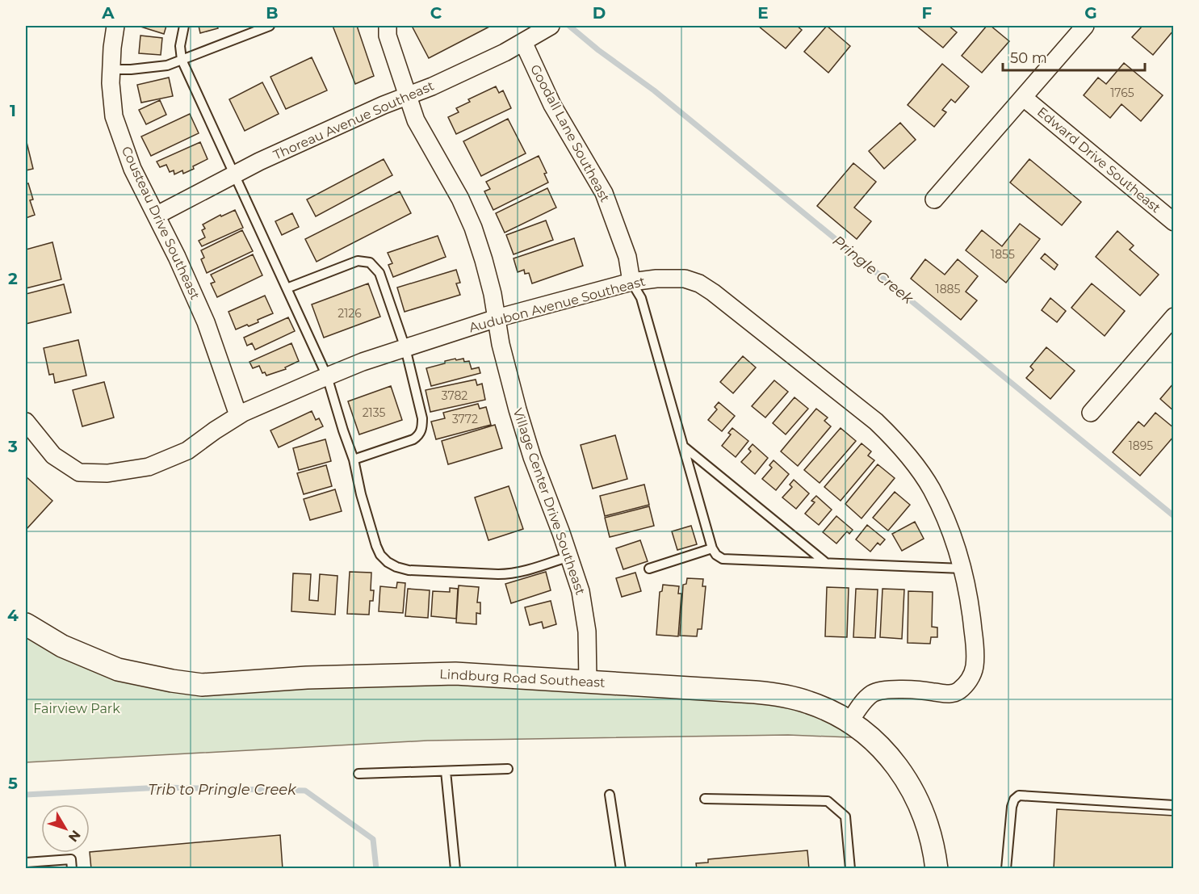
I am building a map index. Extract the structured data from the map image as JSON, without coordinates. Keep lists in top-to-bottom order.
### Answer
{
  "streets": {
    "street": [
      "Thoreau Avenue Southeast",
      "Goodall Lane Southeast",
      "Edward Drive Southeast",
      "Cousteau Drive Southeast",
      "Audubon Avenue Southeast",
      "Village Center Drive Southeast",
      "Lindburg Road Southeast"
    ]
  },
  "crossings": [
    ["Thoreau Avenue Southeast", "Goodall Lane Southeast"],
    ["Thoreau Avenue Southeast", "Cousteau Drive Southeast"],
    ["Thoreau Avenue Southeast", "Village Center Drive Southeast"],
    ["Goodall Lane Southeast", "Audubon Avenue Southeast"],
    ["Cousteau Drive Southeast", "Audubon Avenue Southeast"],
    ["Audubon Avenue Southeast", "Village Center Drive Southeast"],
    ["Audubon Avenue Southeast", "Lindburg Road Southeast"],
    ["Village Center Drive Southeast", "Lindburg Road Southeast"]
  ],
  "water": ["Pringle Creek", "Trib to Pringle Creek"],
  "parks": ["Fairview Park"],
  "house_numbers": [
    "1765",
    "1855",
    "1885",
    "2126",
    "3782",
    "2135",
    "3772",
    "1895"
  ],
  "scale_bar": "50 m",
  "north": "bottom right",
  "grid": {
    "columns": [
      "A",
      "B",
      "C",
      "D",
      "E",
      "F",
      "G"
    ],
    "rows": [
      "1",
      "2",
      "3",
      "4",
      "5"
    ]
  }
}
